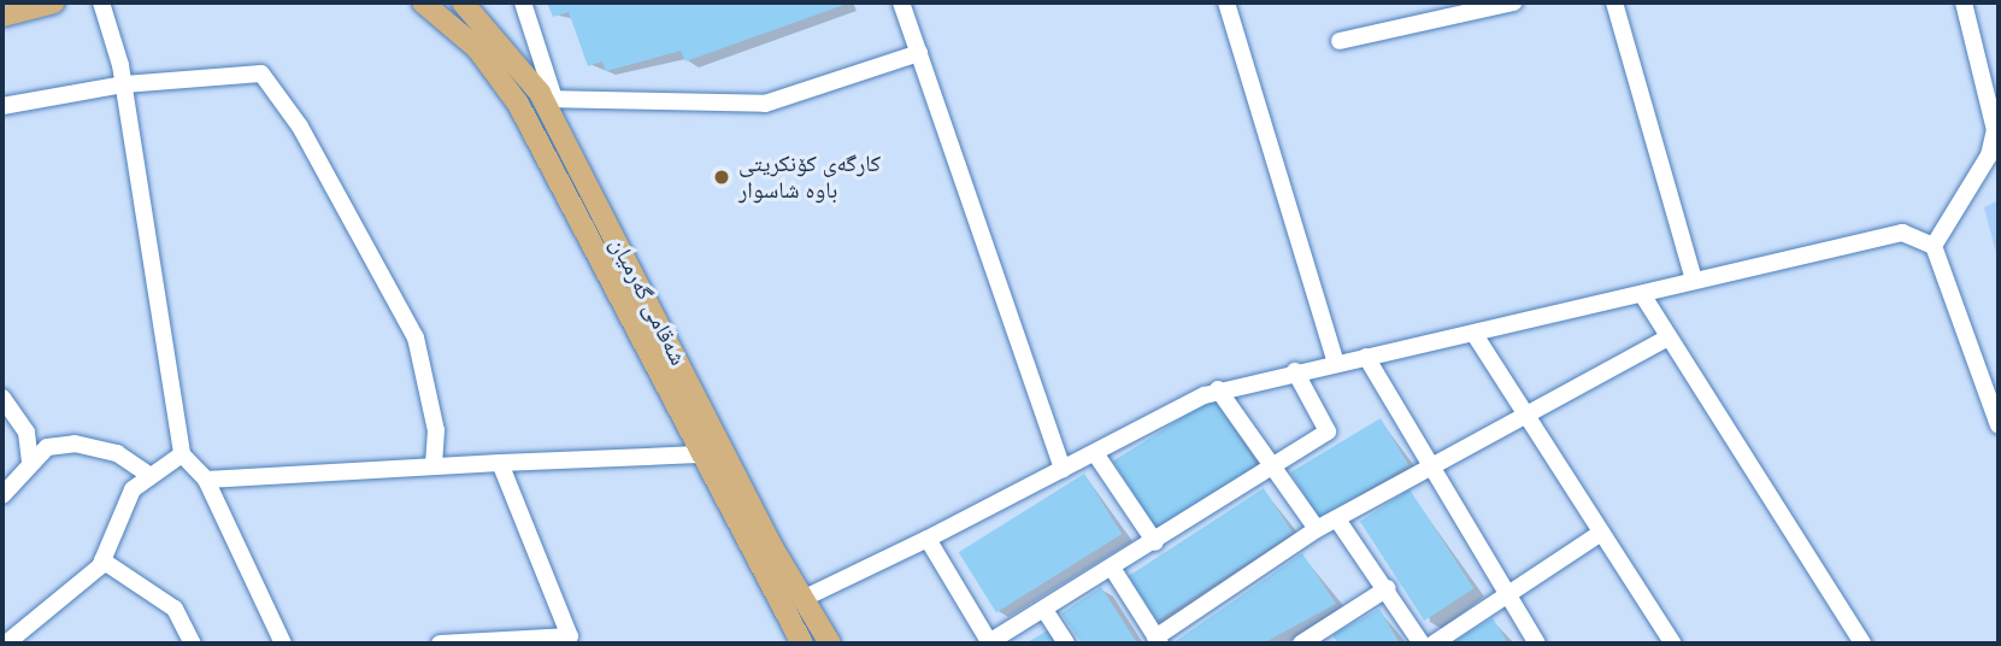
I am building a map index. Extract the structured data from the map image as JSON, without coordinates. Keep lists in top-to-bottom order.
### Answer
{
  "streets": {
    "main road": ["شەقامی گەرمیان"]
  },
  "places": ["کارگەی کۆنکریتی باوە شاسوار"]
}
